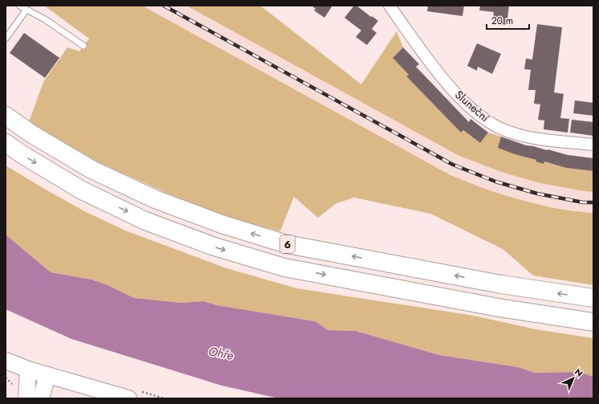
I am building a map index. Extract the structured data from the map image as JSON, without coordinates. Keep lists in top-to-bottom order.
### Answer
{
  "streets": {
    "highway": ["6"],
    "street": ["Sluneční"]
  },
  "water": ["Ohře"],
  "scale_bar": "20 m",
  "north": "top right"
}
